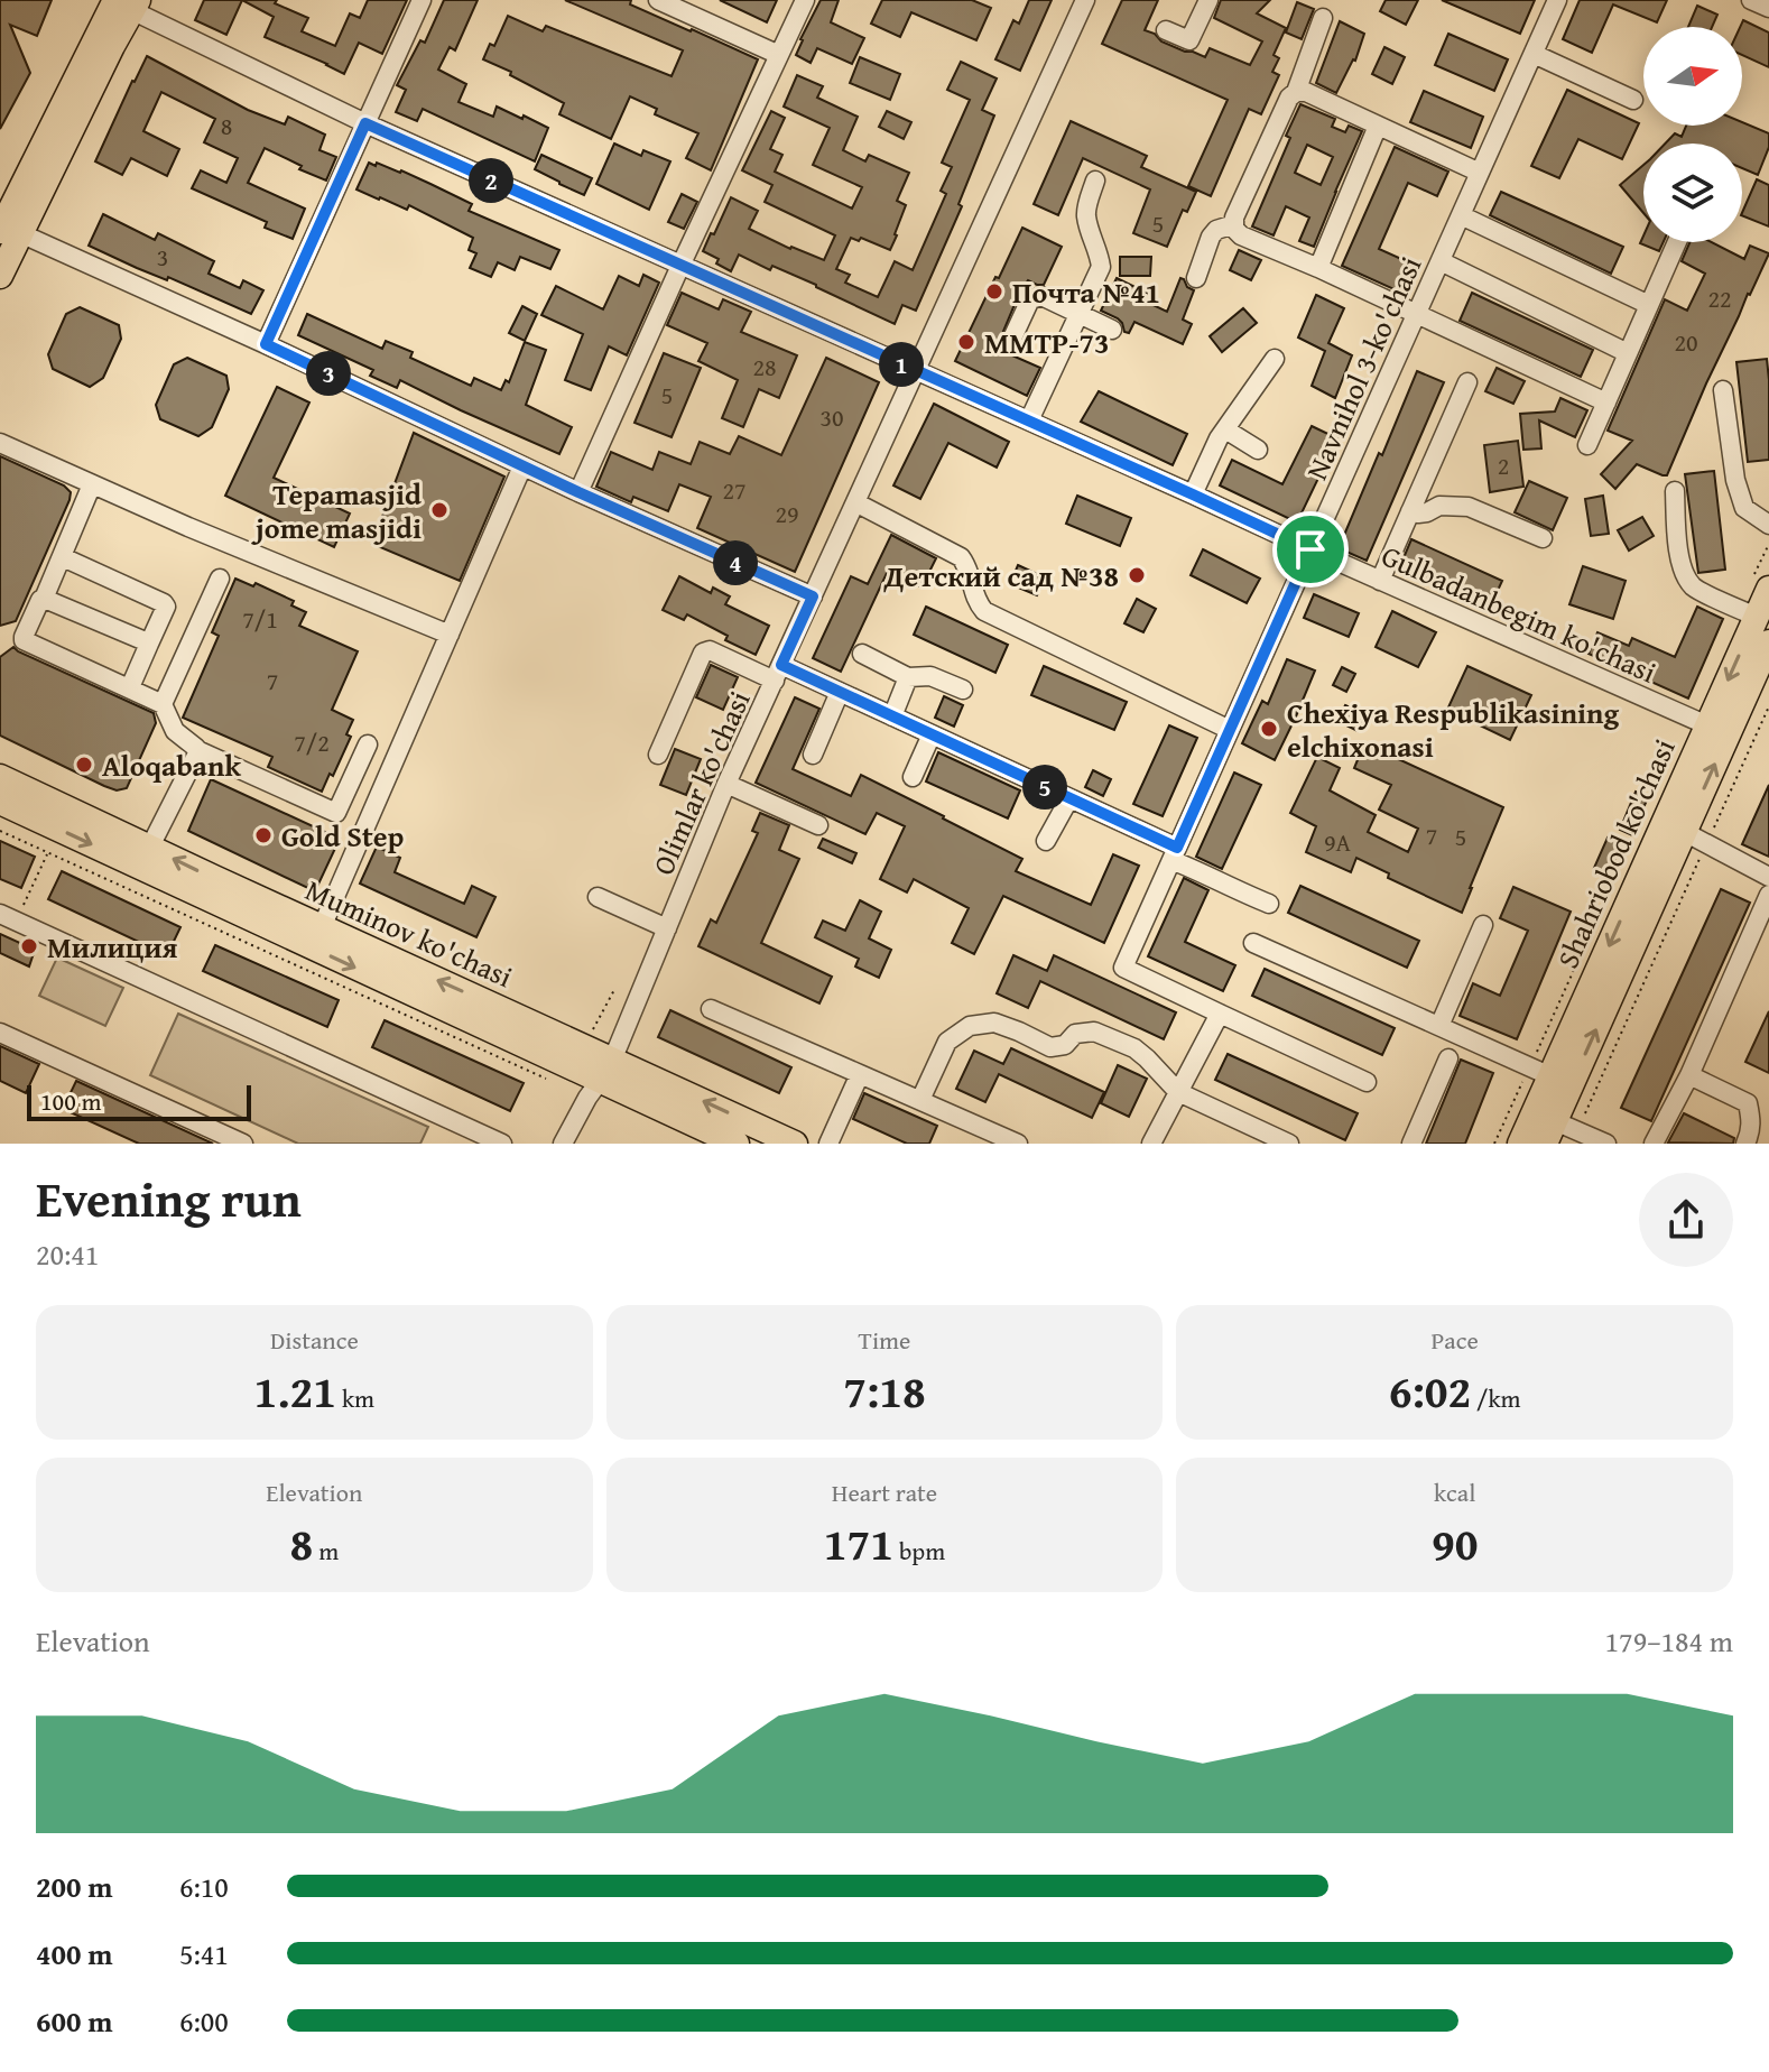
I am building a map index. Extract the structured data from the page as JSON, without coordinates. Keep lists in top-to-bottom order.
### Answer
{
  "streets": {
    "main road": ["Shahriobod ko'chasi", "Muminov ko'chasi"],
    "street": ["Navnihol 3-ko'chasi", "Gulbadanbegim ko'chasi", "Olimlar ko'chasi"]
  },
  "crossings": [
    ["Navnihol 3-ko'chasi", "Gulbadanbegim ko'chasi"],
    ["Gulbadanbegim ko'chasi", "Olimlar ko'chasi"],
    ["Gulbadanbegim ko'chasi", "Shahriobod ko'chasi"],
    ["Olimlar ko'chasi", "Muminov ko'chasi"]
  ],
  "places": [
    "Почта №41",
    "MMTP-73",
    "Tepamasjid jome masjidi",
    "Детский сад №38",
    "Chexiya Respublikasining elchixonasi",
    "Aloqabank",
    "Gold Step",
    "Милиция"
  ],
  "house_numbers": [
    "8",
    "5",
    "3",
    "22",
    "20",
    "28",
    "5",
    "30",
    "2",
    "27",
    "29",
    "7/1",
    "7",
    "7/2",
    "7",
    "5",
    "9A"
  ],
  "scale_bar": "100 m",
  "north": "right",
  "page": {
    "pins": [
      "2",
      "1",
      "3",
      "4",
      "5"
    ],
    "scale": "100 m",
    "heading": ["Evening run", "20:41"],
    "stats": [
      ["Distance", "1.21 km"],
      ["Time", "7:18"],
      ["Pace", "6:02 /km"],
      ["Elevation", "8 m"],
      ["Heart rate", "171 bpm"],
      ["kcal", "90"]
    ],
    "chart": ["Elevation", "179–184 m"],
    "list": [
      {
        "name": "200 m",
        "note": "6:10"
      },
      {
        "name": "400 m",
        "note": "5:41"
      },
      {
        "name": "600 m",
        "note": "6:00"
      }
    ]
  }
}
